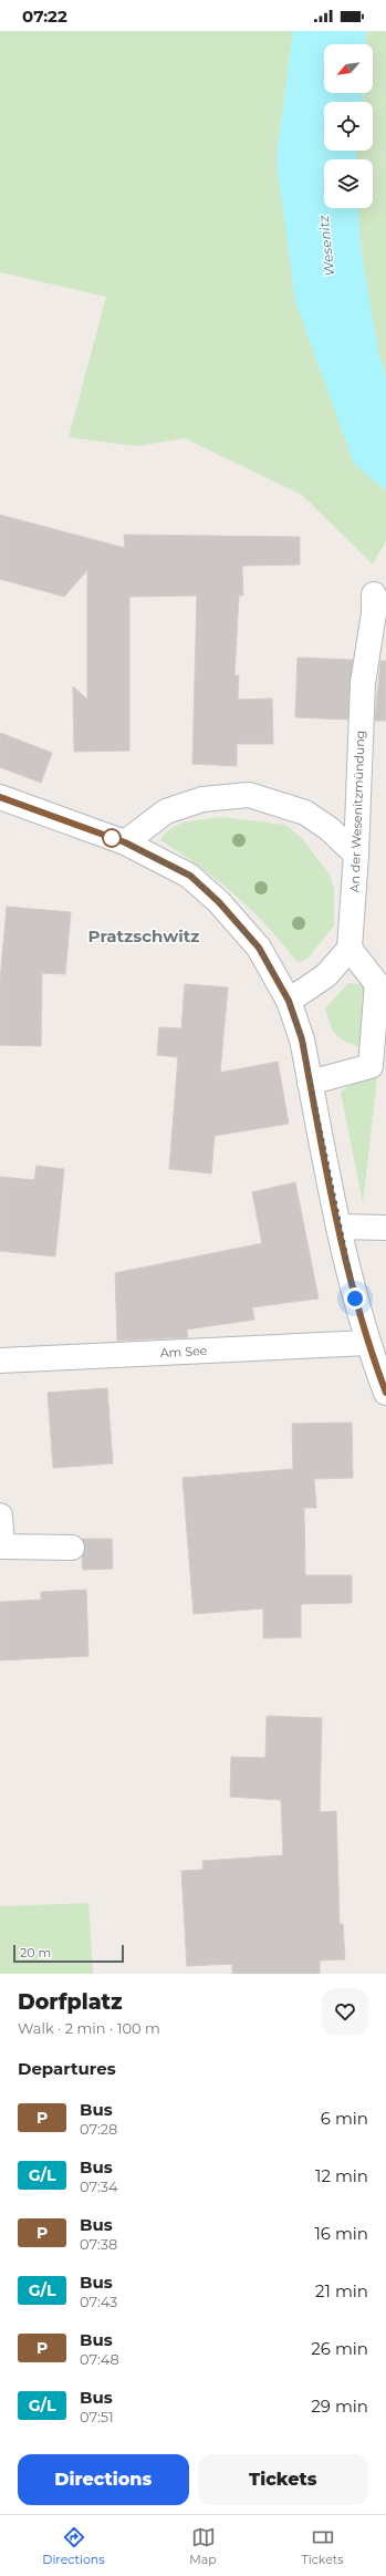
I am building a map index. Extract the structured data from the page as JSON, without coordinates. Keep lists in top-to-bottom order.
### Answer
{
  "streets": {
    "street": ["An der Wesenitzmündung", "Am See"]
  },
  "districts": ["Pratzschwitz"],
  "water": ["Wesenitz"],
  "lines": ["bus line P"],
  "scale_bar": "20 m",
  "north": "bottom left",
  "page": {
    "status": "07:22",
    "scale": "20 m",
    "heading": [
      ["Dorfplatz", "Walk · 2 min · 100 m"],
      "Departures"
    ],
    "list": [
      {
        "mark": "P",
        "name": "Bus",
        "note": "07:28",
        "value": "6 min"
      },
      {
        "mark": "G/L",
        "name": "Bus",
        "note": "07:34",
        "value": "12 min"
      },
      {
        "mark": "P",
        "name": "Bus",
        "note": "07:38",
        "value": "16 min"
      },
      {
        "mark": "G/L",
        "name": "Bus",
        "note": "07:43",
        "value": "21 min"
      },
      {
        "mark": "P",
        "name": "Bus",
        "note": "07:48",
        "value": "26 min"
      },
      {
        "mark": "G/L",
        "name": "Bus",
        "note": "07:51",
        "value": "29 min"
      }
    ],
    "buttons": ["Directions", "Tickets"],
    "tabs": ["Directions", "Map", "Tickets"]
  }
}
